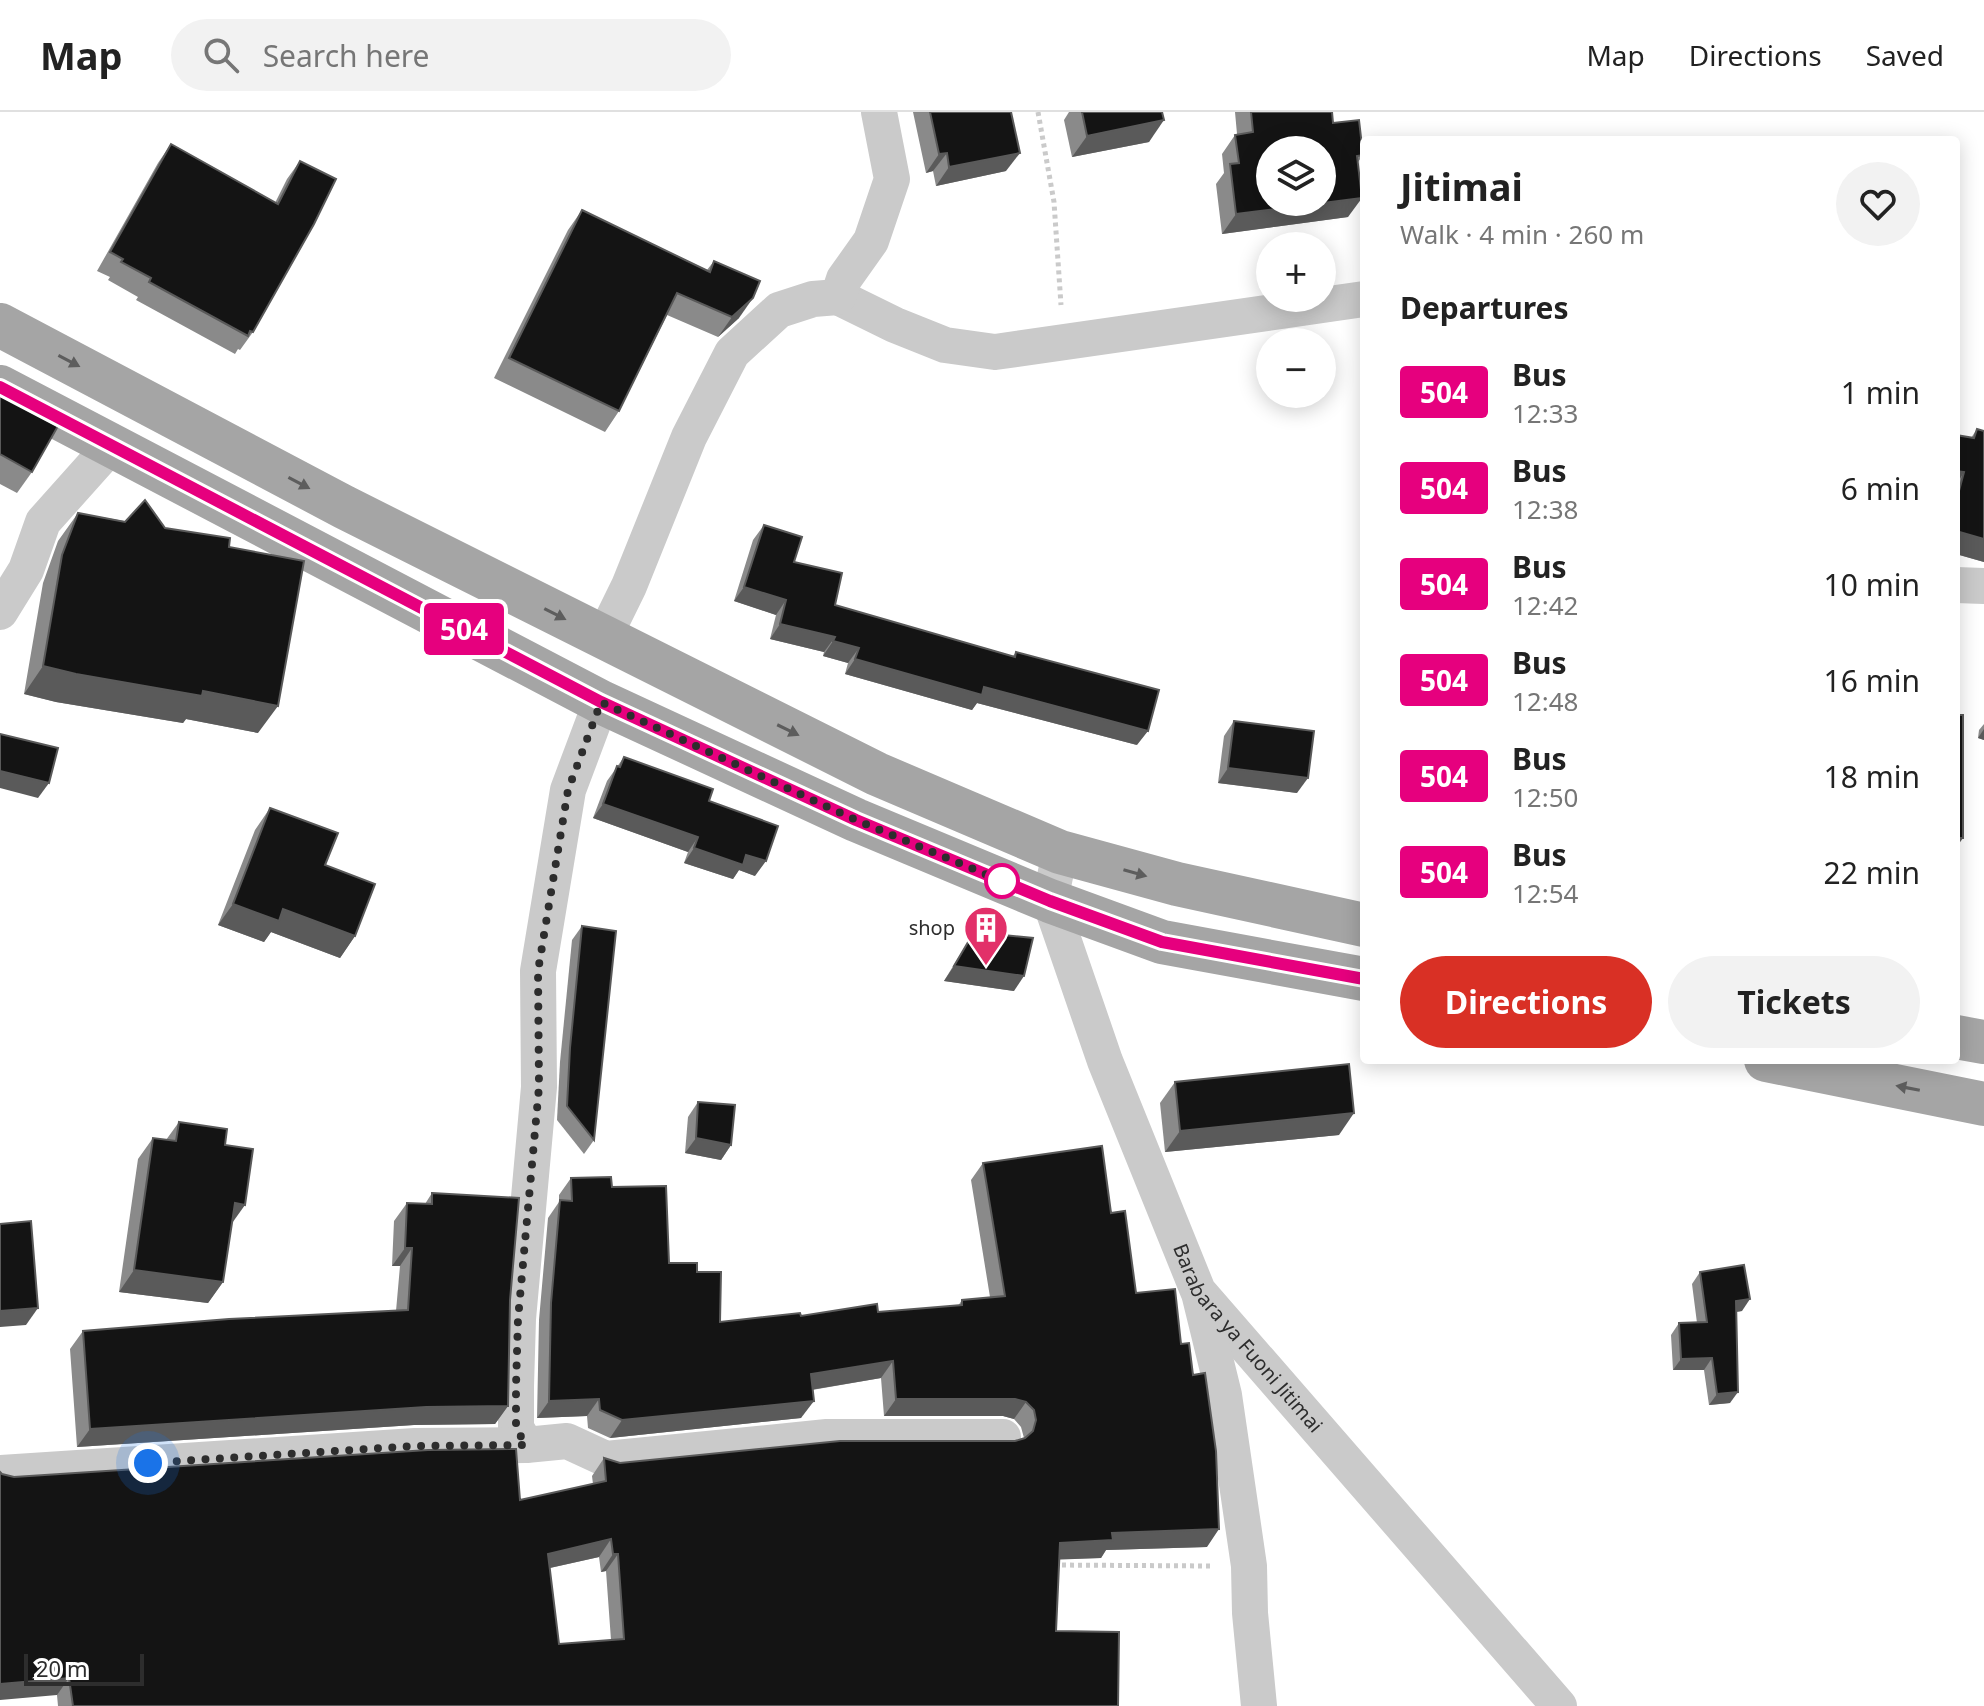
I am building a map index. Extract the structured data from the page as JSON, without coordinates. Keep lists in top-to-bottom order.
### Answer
{
  "streets": {
    "street": ["Barabara ya Fuoni Jitimai"]
  },
  "places": {
    "building": ["shop"]
  },
  "lines": ["bus line 504"],
  "scale_bar": "20 m",
  "page": {
    "header": "Map",
    "search": "Search here",
    "nav": ["Map", "Directions", "Saved"],
    "on_map": "504",
    "map_buttons": ["+", "−"],
    "heading": [
      ["Jitimai", "Walk · 4 min · 260 m"],
      "Departures"
    ],
    "list": [
      {
        "mark": "504",
        "name": "Bus",
        "note": "12:33",
        "value": "1 min"
      },
      {
        "mark": "504",
        "name": "Bus",
        "note": "12:38",
        "value": "6 min"
      },
      {
        "mark": "504",
        "name": "Bus",
        "note": "12:42",
        "value": "10 min"
      },
      {
        "mark": "504",
        "name": "Bus",
        "note": "12:48",
        "value": "16 min"
      },
      {
        "mark": "504",
        "name": "Bus",
        "note": "12:50",
        "value": "18 min"
      },
      {
        "mark": "504",
        "name": "Bus",
        "note": "12:54",
        "value": "22 min"
      }
    ],
    "buttons": ["Directions", "Tickets"],
    "scale": "20 m"
  }
}
